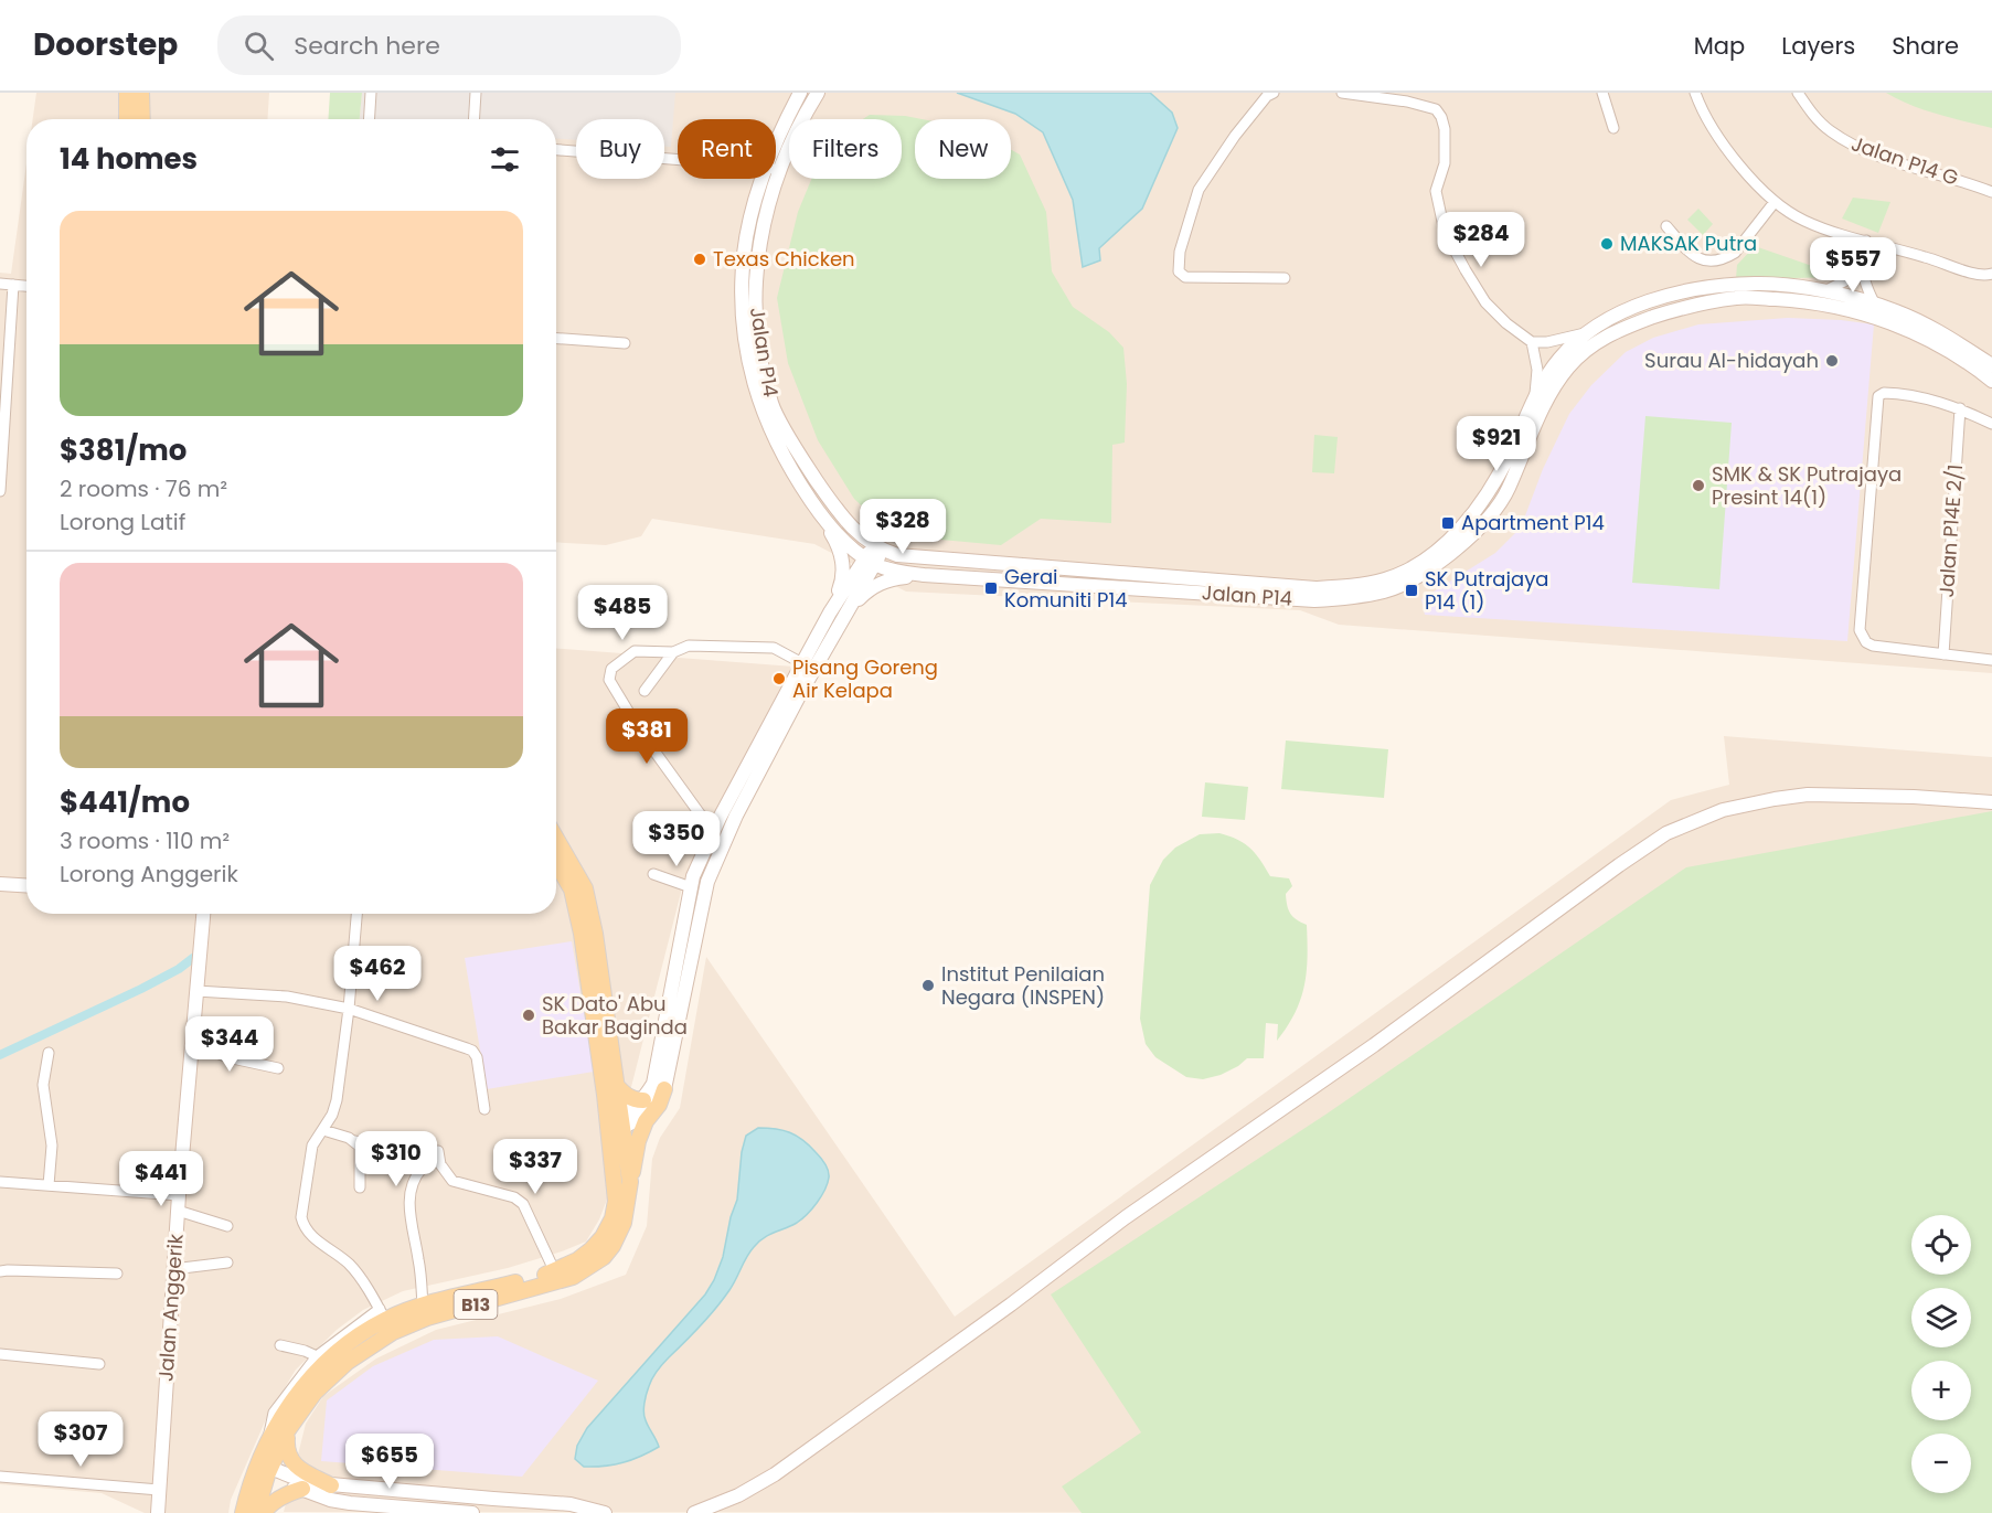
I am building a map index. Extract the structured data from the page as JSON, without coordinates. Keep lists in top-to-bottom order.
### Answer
{
  "streets": {
    "main road": ["Jalan P14", "B13", "Jalan Anggerik"],
    "street": ["Jalan P14 G", "Jalan P14E 2/1"]
  },
  "places": {
    "other": [
      "MAKSAK Putra",
      "Texas Chicken",
      "Surau Al-hidayah",
      "SMK & SK Putrajaya Presint 14(1)",
      "Pisang Goreng Air Kelapa",
      "Institut Penilaian Negara (INSPEN)",
      "SK Dato' Abu Bakar Baginda"
    ],
    "transit": ["Apartment P14", "Gerai Komuniti P14", "SK Putrajaya P14 (1)"]
  },
  "page": {
    "header": "Doorstep",
    "search": "Search here",
    "nav": ["Map", "Layers", "Share"],
    "chip": [
      "Buy",
      "Rent",
      "Filters",
      "New"
    ],
    "heading": "14 homes",
    "list": [
      {
        "name": "$381/mo",
        "note": "2 rooms · 76 m² · Lorong Latif"
      },
      {
        "name": "$441/mo",
        "note": "3 rooms · 110 m² · Lorong Anggerik"
      }
    ],
    "price": [
      "$284",
      "$557",
      "$921",
      "$328",
      "$485",
      "$381",
      "$350",
      "$462",
      "$344",
      "$310",
      "$337",
      "$441",
      "$307",
      "$655"
    ],
    "map_buttons": ["+", "−"]
  }
}
